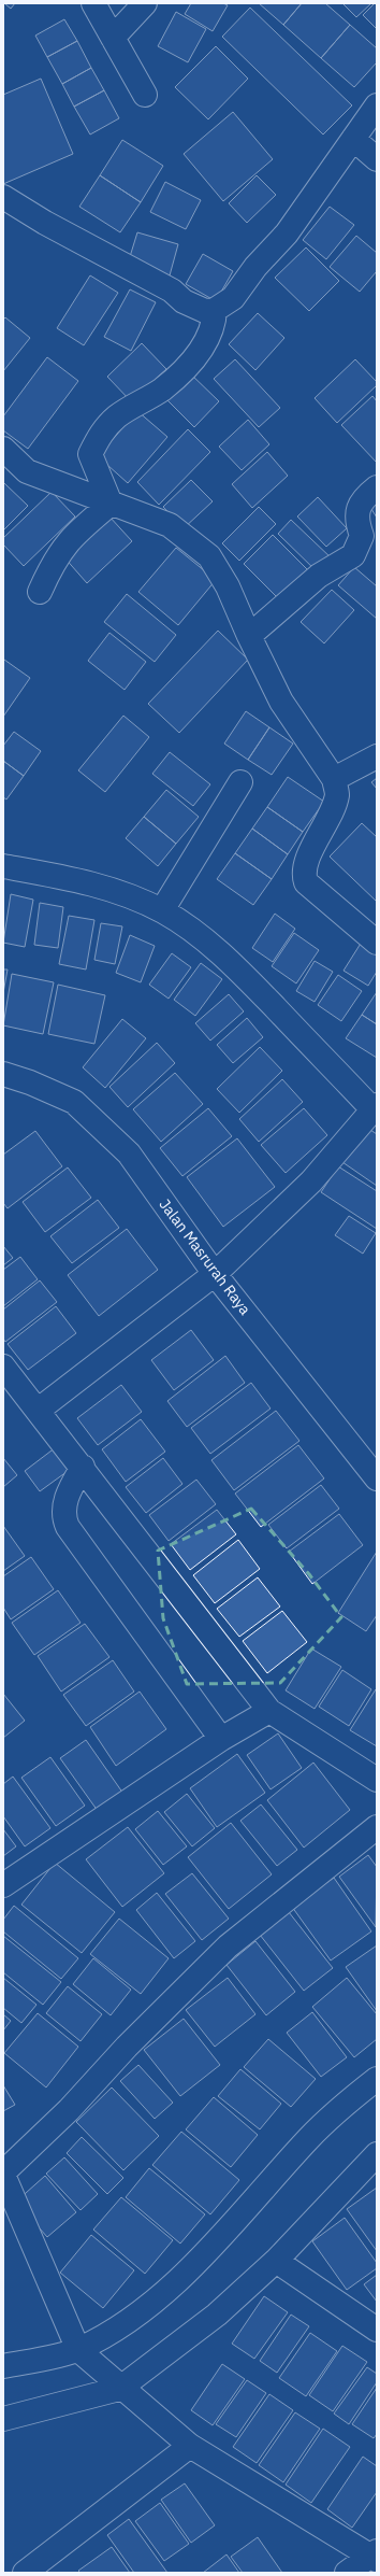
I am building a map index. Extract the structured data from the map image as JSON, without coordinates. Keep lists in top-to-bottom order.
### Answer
{
  "streets": {
    "street": ["Jalan Masrurah Raya"]
  }
}
